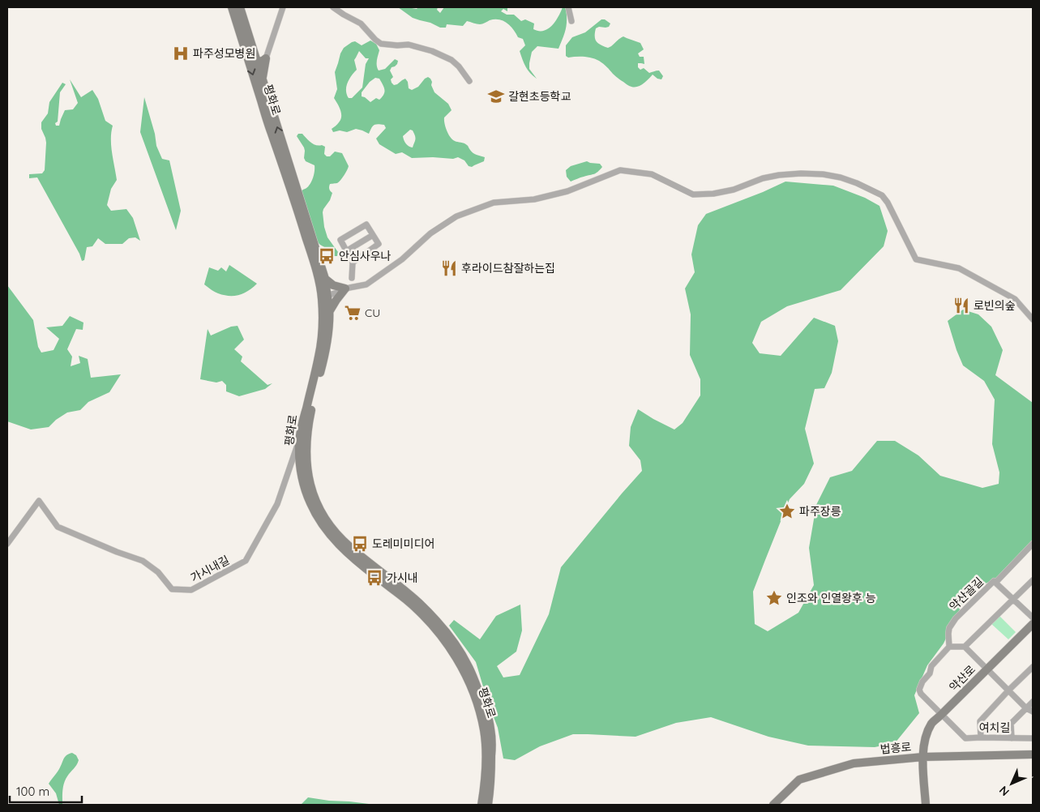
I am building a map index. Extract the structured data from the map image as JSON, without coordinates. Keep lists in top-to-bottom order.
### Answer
{
  "streets": {
    "main road": ["평화로", "약산로", "법흥로"],
    "street": ["가시내길", "약산골길", "여치길"]
  },
  "crossings": [
    ["평화로", "가시내길"],
    ["약산로", "여치길"],
    ["약산로", "법흥로"]
  ],
  "places": {
    "hospital": ["파주성모병원"],
    "school or university": ["갈현초등학교"],
    "bus stop": ["안심사우나", "도레미미디어", "가시내"],
    "restaurant": ["후라이드참잘하는집", "로빈의숲"],
    "supermarket": ["CU"],
    "place": ["파주장릉", "인조와 인열왕후 능"]
  },
  "scale_bar": "100 m",
  "north": "bottom left"
}
